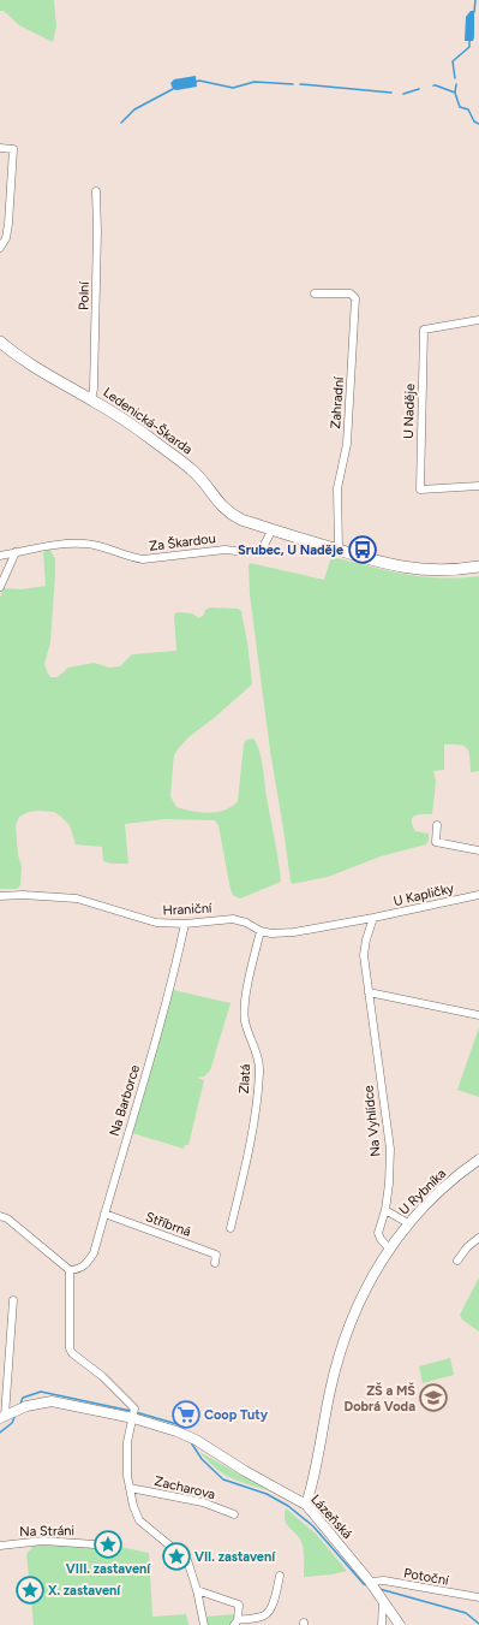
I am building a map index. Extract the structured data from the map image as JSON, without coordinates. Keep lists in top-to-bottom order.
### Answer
{
  "streets": {
    "main road": ["Ledenická-Škarda"],
    "street": [
      "Polní",
      "Zahradní",
      "U Naděje",
      "Za Škardou",
      "U Kapličky",
      "Hraniční",
      "Zlatá",
      "Na Barborce",
      "Na Vyhlídce",
      "U Rybníka",
      "Stříbrná",
      "Zacharova",
      "Lázeňská",
      "Na Stráni",
      "Potoční"
    ]
  },
  "crossings": [
    ["Polní", "Ledenická-Škarda"],
    ["Zahradní", "Ledenická-Škarda"],
    ["Ledenická-Škarda", "Za Škardou"],
    ["U Kapličky", "Hraniční"],
    ["U Kapličky", "Na Vyhlídce"],
    ["Hraniční", "Zlatá"],
    ["Hraniční", "Na Barborce"],
    ["Hraniční", "Na Vyhlídce"],
    ["Na Barborce", "Stříbrná"],
    ["Na Vyhlídce", "U Rybníka"],
    ["Lázeňská", "Potoční"]
  ],
  "places": {
    "bus stop": ["Srubec, U Naděje"],
    "school or university": ["ZŠ a MŠ Dobrá Voda"],
    "supermarket": ["Coop Tuty"],
    "place": ["VIII. zastavení", "VII. zastavení", "X. zastavení"]
  }
}
